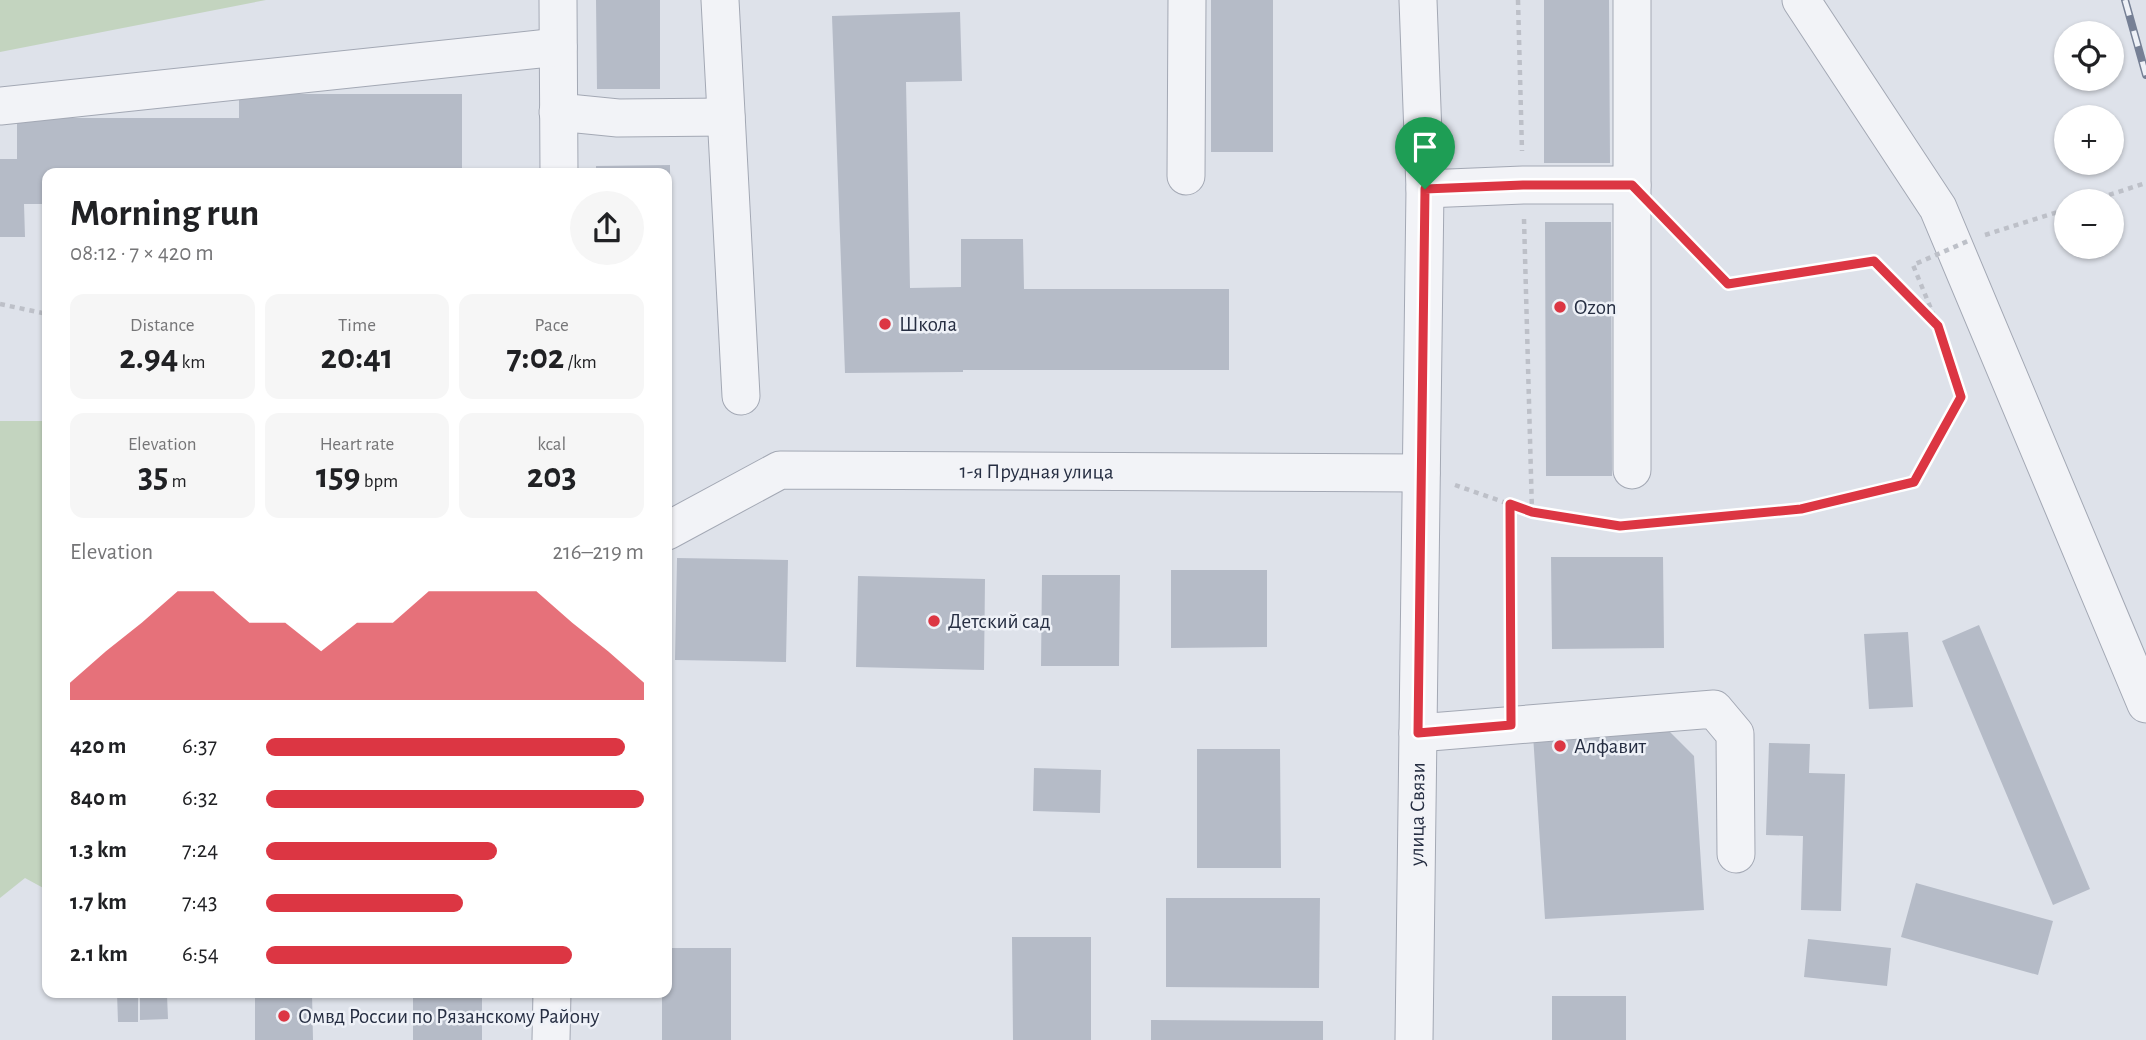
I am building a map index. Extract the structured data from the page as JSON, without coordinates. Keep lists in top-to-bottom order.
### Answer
{
  "streets": {
    "street": ["1-я Прудная улица", "улица Связи"]
  },
  "crossings": [
    ["1-я Прудная улица", "улица Связи"]
  ],
  "places": [
    "Ozon",
    "Школа",
    "Детский сад",
    "Алфавит",
    "Омвд России по Рязанскому Району"
  ],
  "page": {
    "map_buttons": ["+", "−"],
    "heading": ["Morning run", "08:12 · 7 × 420 m"],
    "stats": [
      ["Distance", "2.94 km"],
      ["Time", "20:41"],
      ["Pace", "7:02 /km"],
      ["Elevation", "35 m"],
      ["Heart rate", "159 bpm"],
      ["kcal", "203"]
    ],
    "chart": ["Elevation", "216–219 m"],
    "list": [
      {
        "name": "420 m",
        "note": "6:37"
      },
      {
        "name": "840 m",
        "note": "6:32"
      },
      {
        "name": "1.3 km",
        "note": "7:24"
      },
      {
        "name": "1.7 km",
        "note": "7:43"
      },
      {
        "name": "2.1 km",
        "note": "6:54"
      }
    ]
  }
}
